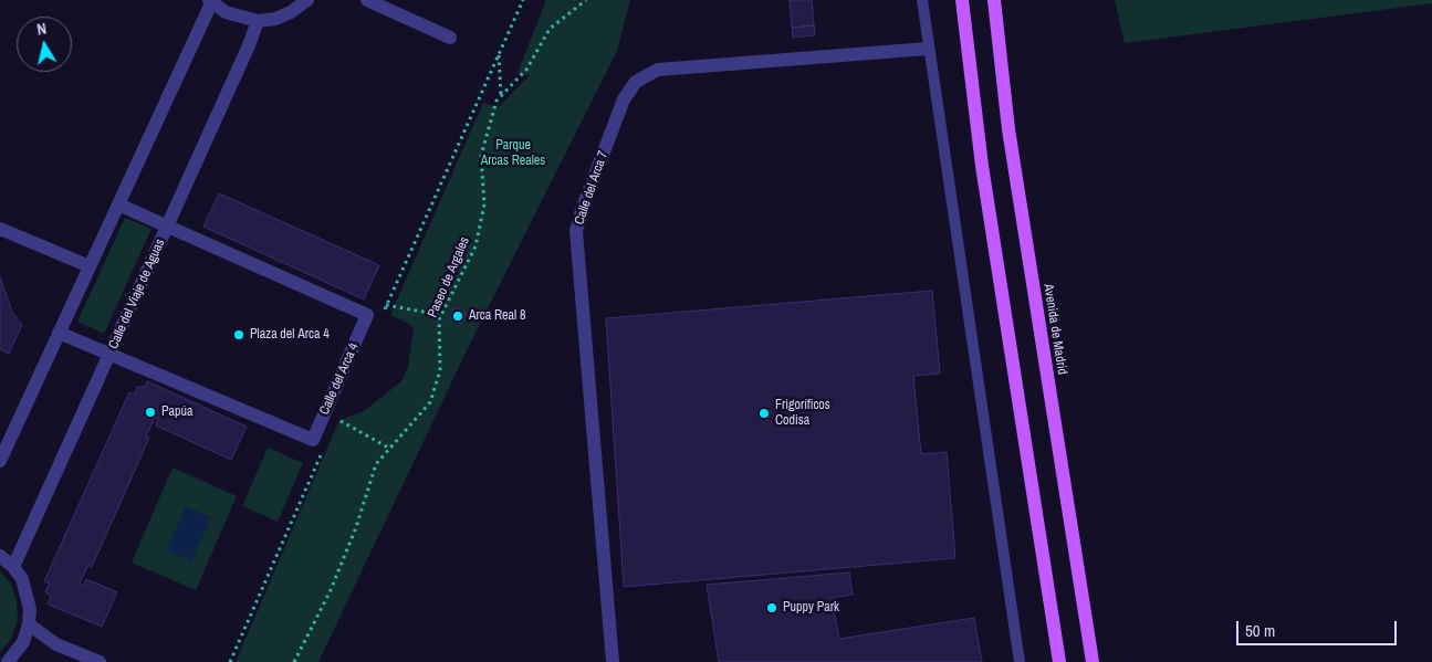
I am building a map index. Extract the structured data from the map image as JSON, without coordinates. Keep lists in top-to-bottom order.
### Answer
{
  "streets": {
    "main road": ["Avenida de Madrid"],
    "street": ["Calle del Arca 7", "Calle del Viaje de Aguas", "Calle del Arca 4"],
    "path": ["Paseo de Argales"]
  },
  "crossings": [
    ["Calle del Viaje de Aguas", "Calle del Arca 4"]
  ],
  "parks": ["Parque Arcas Reales"],
  "places": [
    "Arca Real 8",
    "Plaza del Arca 4",
    "Papúa",
    "Frigoríficos Codisa",
    "Puppy Park"
  ],
  "scale_bar": "50 m",
  "north": "top"
}
